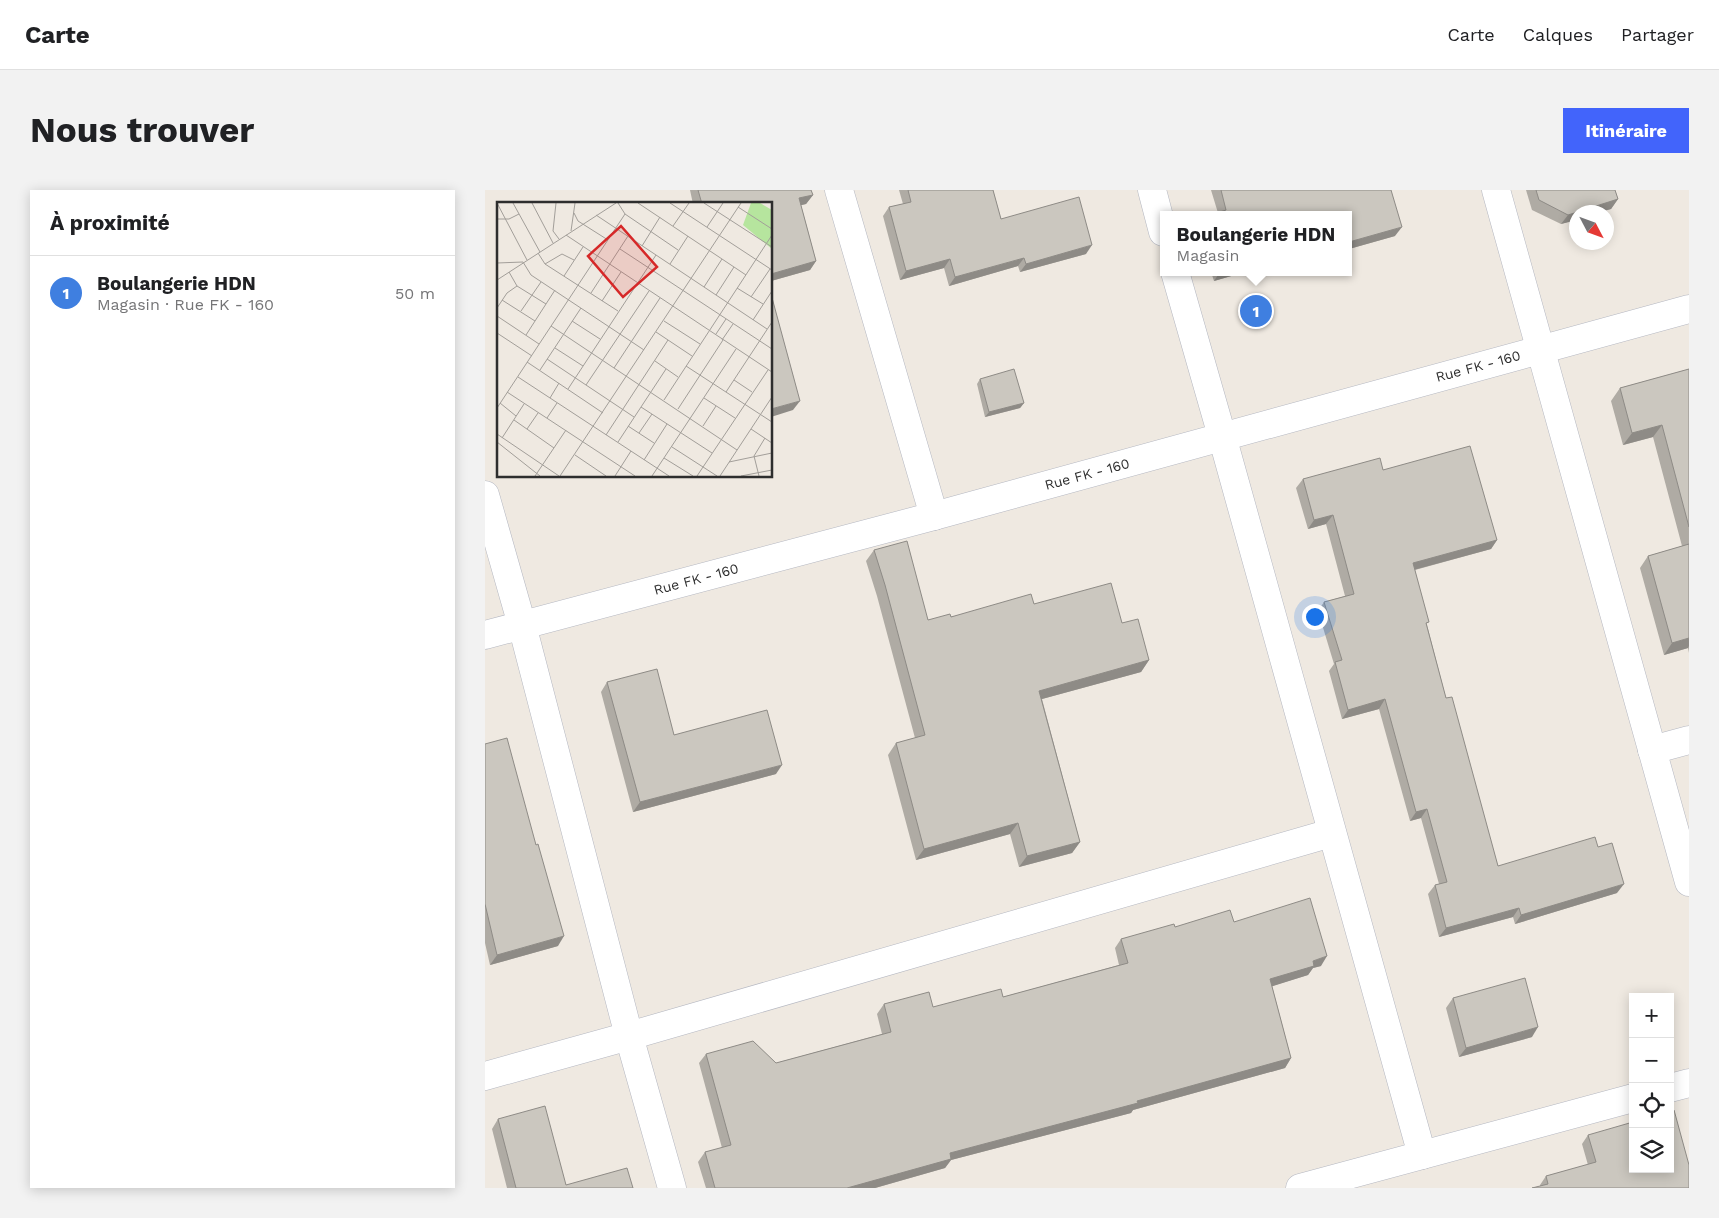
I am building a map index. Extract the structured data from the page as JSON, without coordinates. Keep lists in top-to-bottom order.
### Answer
{
  "streets": {
    "street": ["Rue FK - 160"]
  },
  "north": "bottom right",
  "page": {
    "header": "Carte",
    "nav": ["Carte", "Calques", "Partager"],
    "buttons": "Itinéraire",
    "title": "Nous trouver",
    "heading": "À proximité",
    "popup": ["Boulangerie HDN", "Magasin"],
    "list": [
      {
        "mark": "1",
        "name": "Boulangerie HDN",
        "note": "Magasin · Rue FK - 160",
        "value": "50 m"
      }
    ],
    "pins": "1",
    "map_buttons": ["+", "−"]
  }
}
